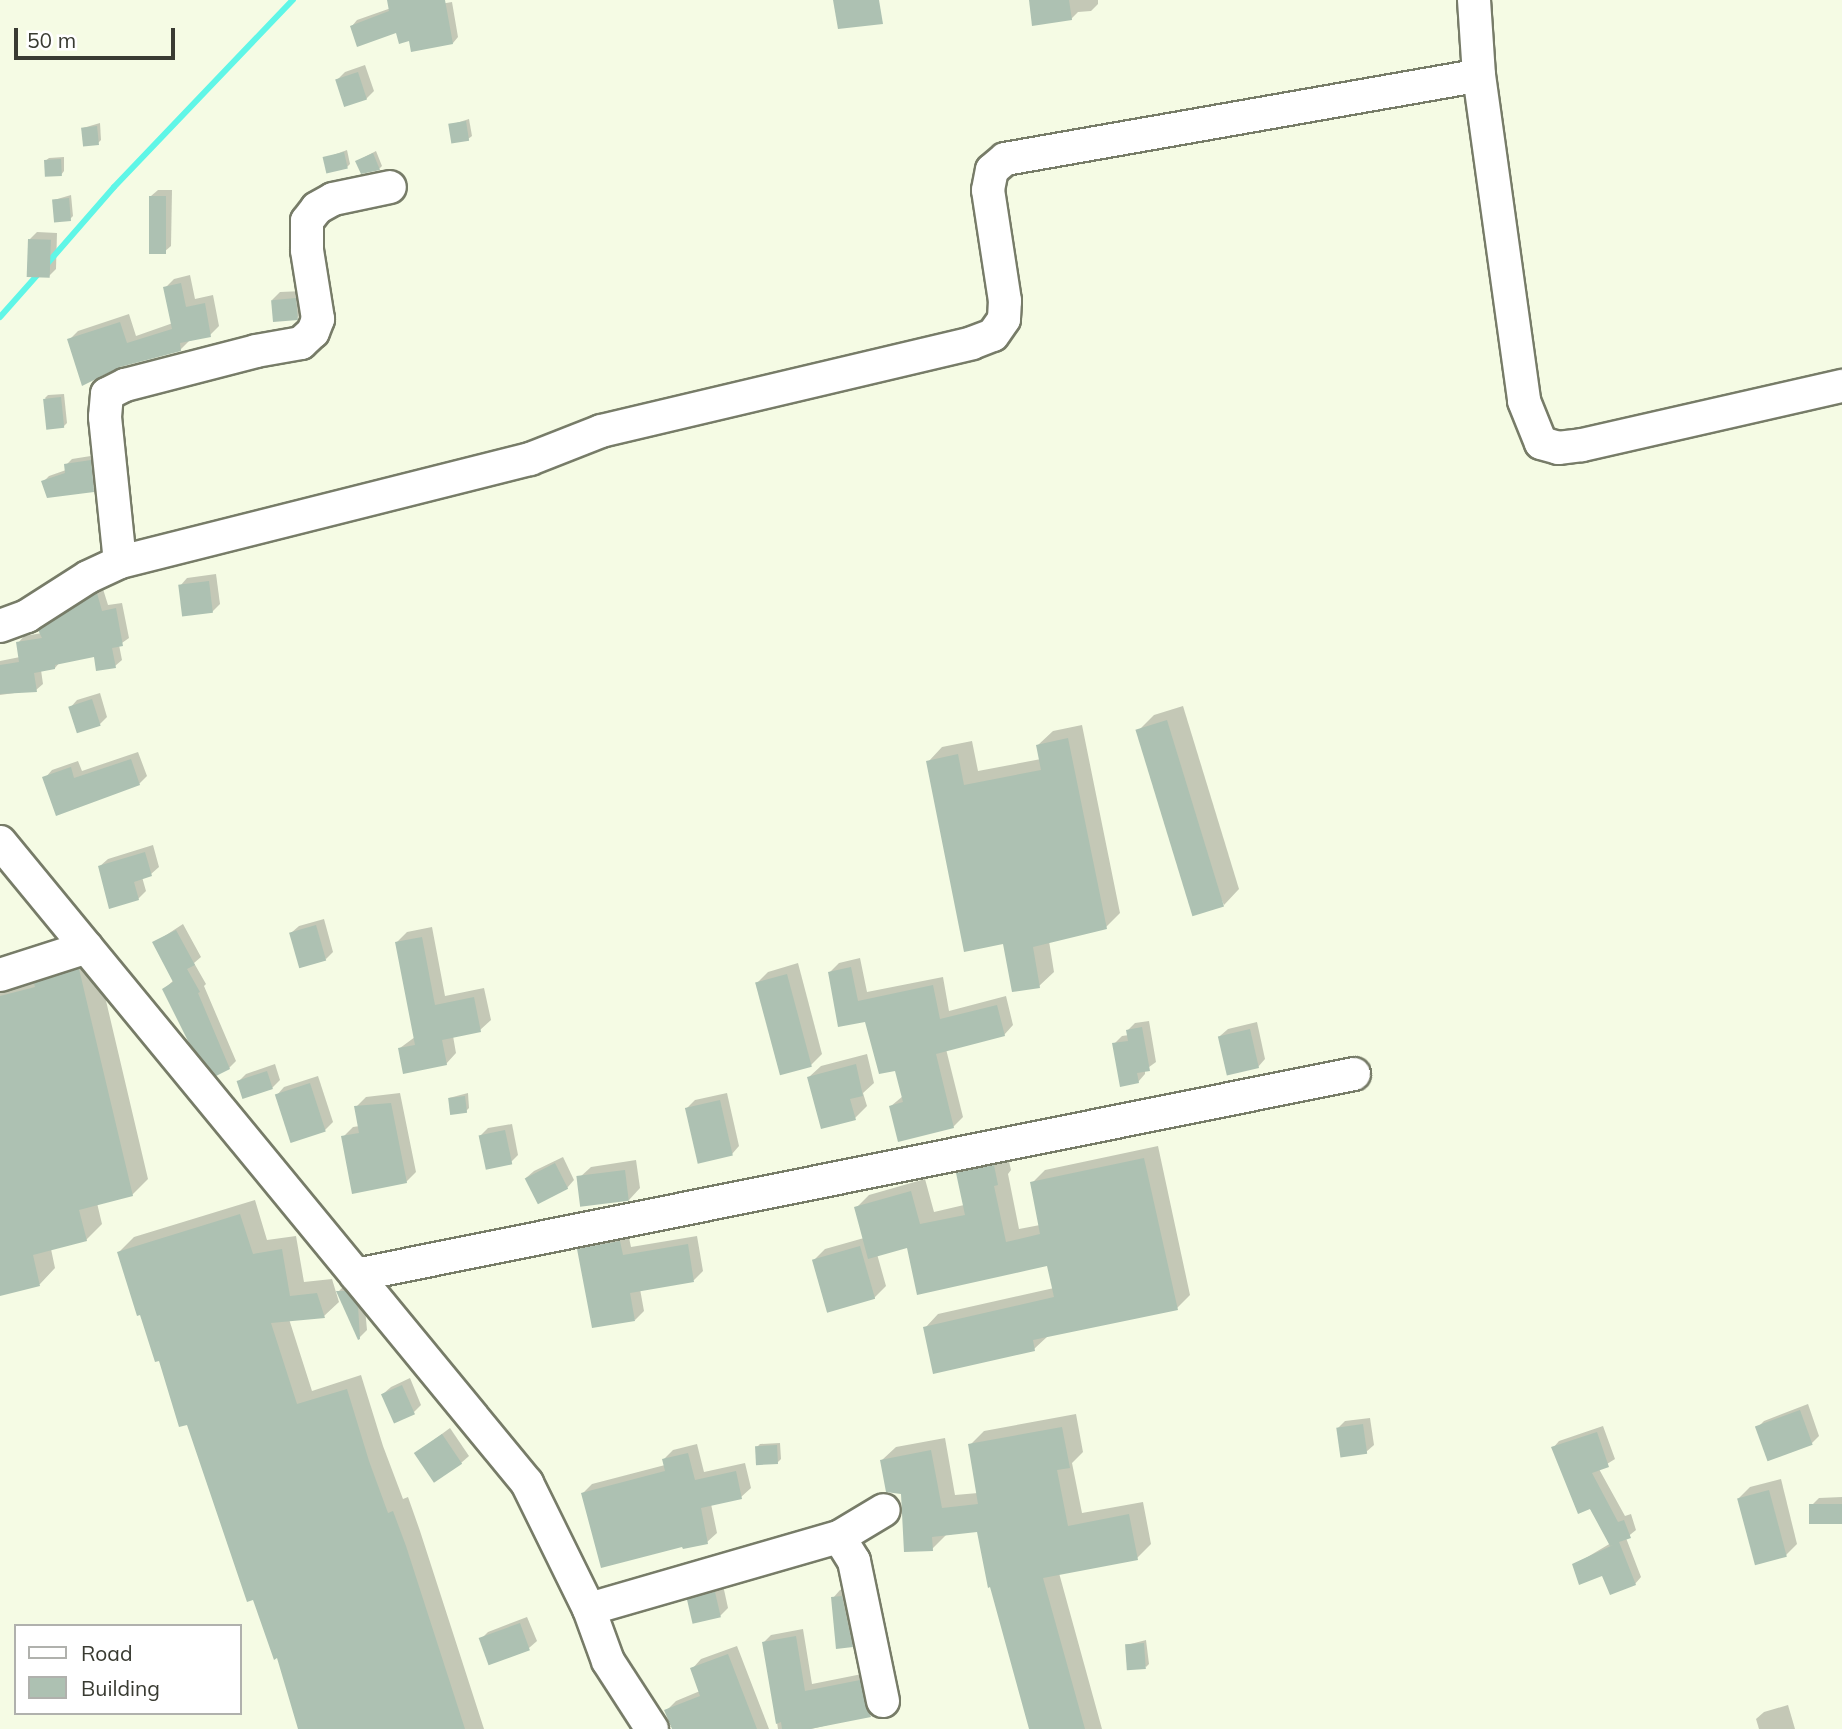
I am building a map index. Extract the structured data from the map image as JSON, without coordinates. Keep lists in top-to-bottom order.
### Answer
{
  "legend": ["Road", "Building"],
  "scale_bar": "50 m"
}
